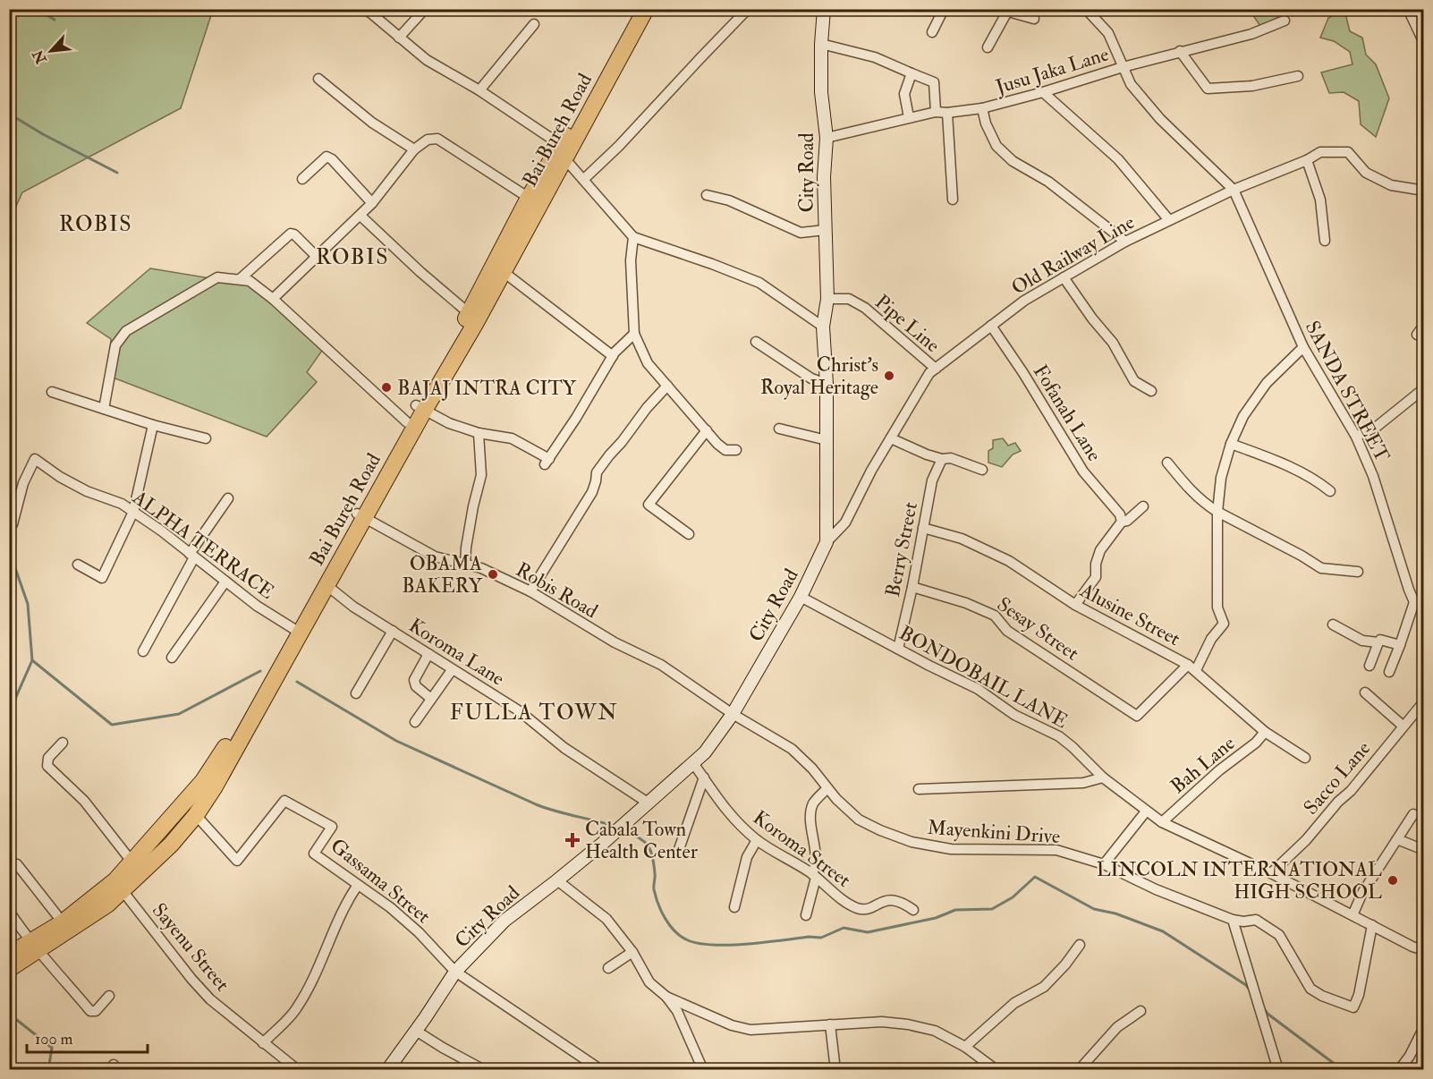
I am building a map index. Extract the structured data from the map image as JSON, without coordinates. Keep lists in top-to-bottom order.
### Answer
{
  "streets": {
    "highway": ["Bai Bureh Road"],
    "main road": ["City Road"],
    "street": [
      "Jusu Jaka Lane",
      "Old Railway Line",
      "Pipe Line",
      "SANDA STREET",
      "Fofanah Lane",
      "ALPHA TERRACE",
      "Berry Street",
      "Robis Road",
      "Alusine Street",
      "Sesay Street",
      "Koroma Lane",
      "BONDOBAIL LANE",
      "Bah Lane",
      "Sacco Lane",
      "Mayenkini Drive",
      "Koroma Street",
      "Gassama Street",
      "Sayenu Street"
    ]
  },
  "crossings": [
    ["Jusu Jaka Lane", "City Road"],
    ["Bai Bureh Road", "ALPHA TERRACE"],
    ["Bai Bureh Road", "Robis Road"],
    ["Bai Bureh Road", "Koroma Lane"],
    ["Bai Bureh Road", "Gassama Street"],
    ["Bai Bureh Road", "Sayenu Street"],
    ["City Road", "Old Railway Line"],
    ["City Road", "Pipe Line"],
    ["City Road", "Robis Road"],
    ["City Road", "Koroma Lane"],
    ["City Road", "BONDOBAIL LANE"],
    ["City Road", "Mayenkini Drive"],
    ["City Road", "Koroma Street"],
    ["City Road", "Gassama Street"],
    ["Old Railway Line", "Pipe Line"],
    ["Old Railway Line", "SANDA STREET"],
    ["Old Railway Line", "Fofanah Lane"],
    ["Berry Street", "Alusine Street"],
    ["Berry Street", "Sesay Street"],
    ["Berry Street", "BONDOBAIL LANE"],
    ["Robis Road", "Mayenkini Drive"],
    ["Alusine Street", "Sesay Street"],
    ["Alusine Street", "Bah Lane"],
    ["BONDOBAIL LANE", "Bah Lane"],
    ["BONDOBAIL LANE", "Sacco Lane"],
    ["BONDOBAIL LANE", "Mayenkini Drive"]
  ],
  "districts": ["ROBIS", "ROBIS", "FULLA TOWN"],
  "places": {
    "other": [
      "Christ's Royal Heritage",
      "BAJAJ INTRA CITY",
      "OBAMA BAKERY",
      "LINCOLN INTERNATIONAL HIGH SCHOOL"
    ],
    "health": ["Cabala Town Health Center"]
  },
  "scale_bar": "100 m",
  "north": "bottom left"
}
